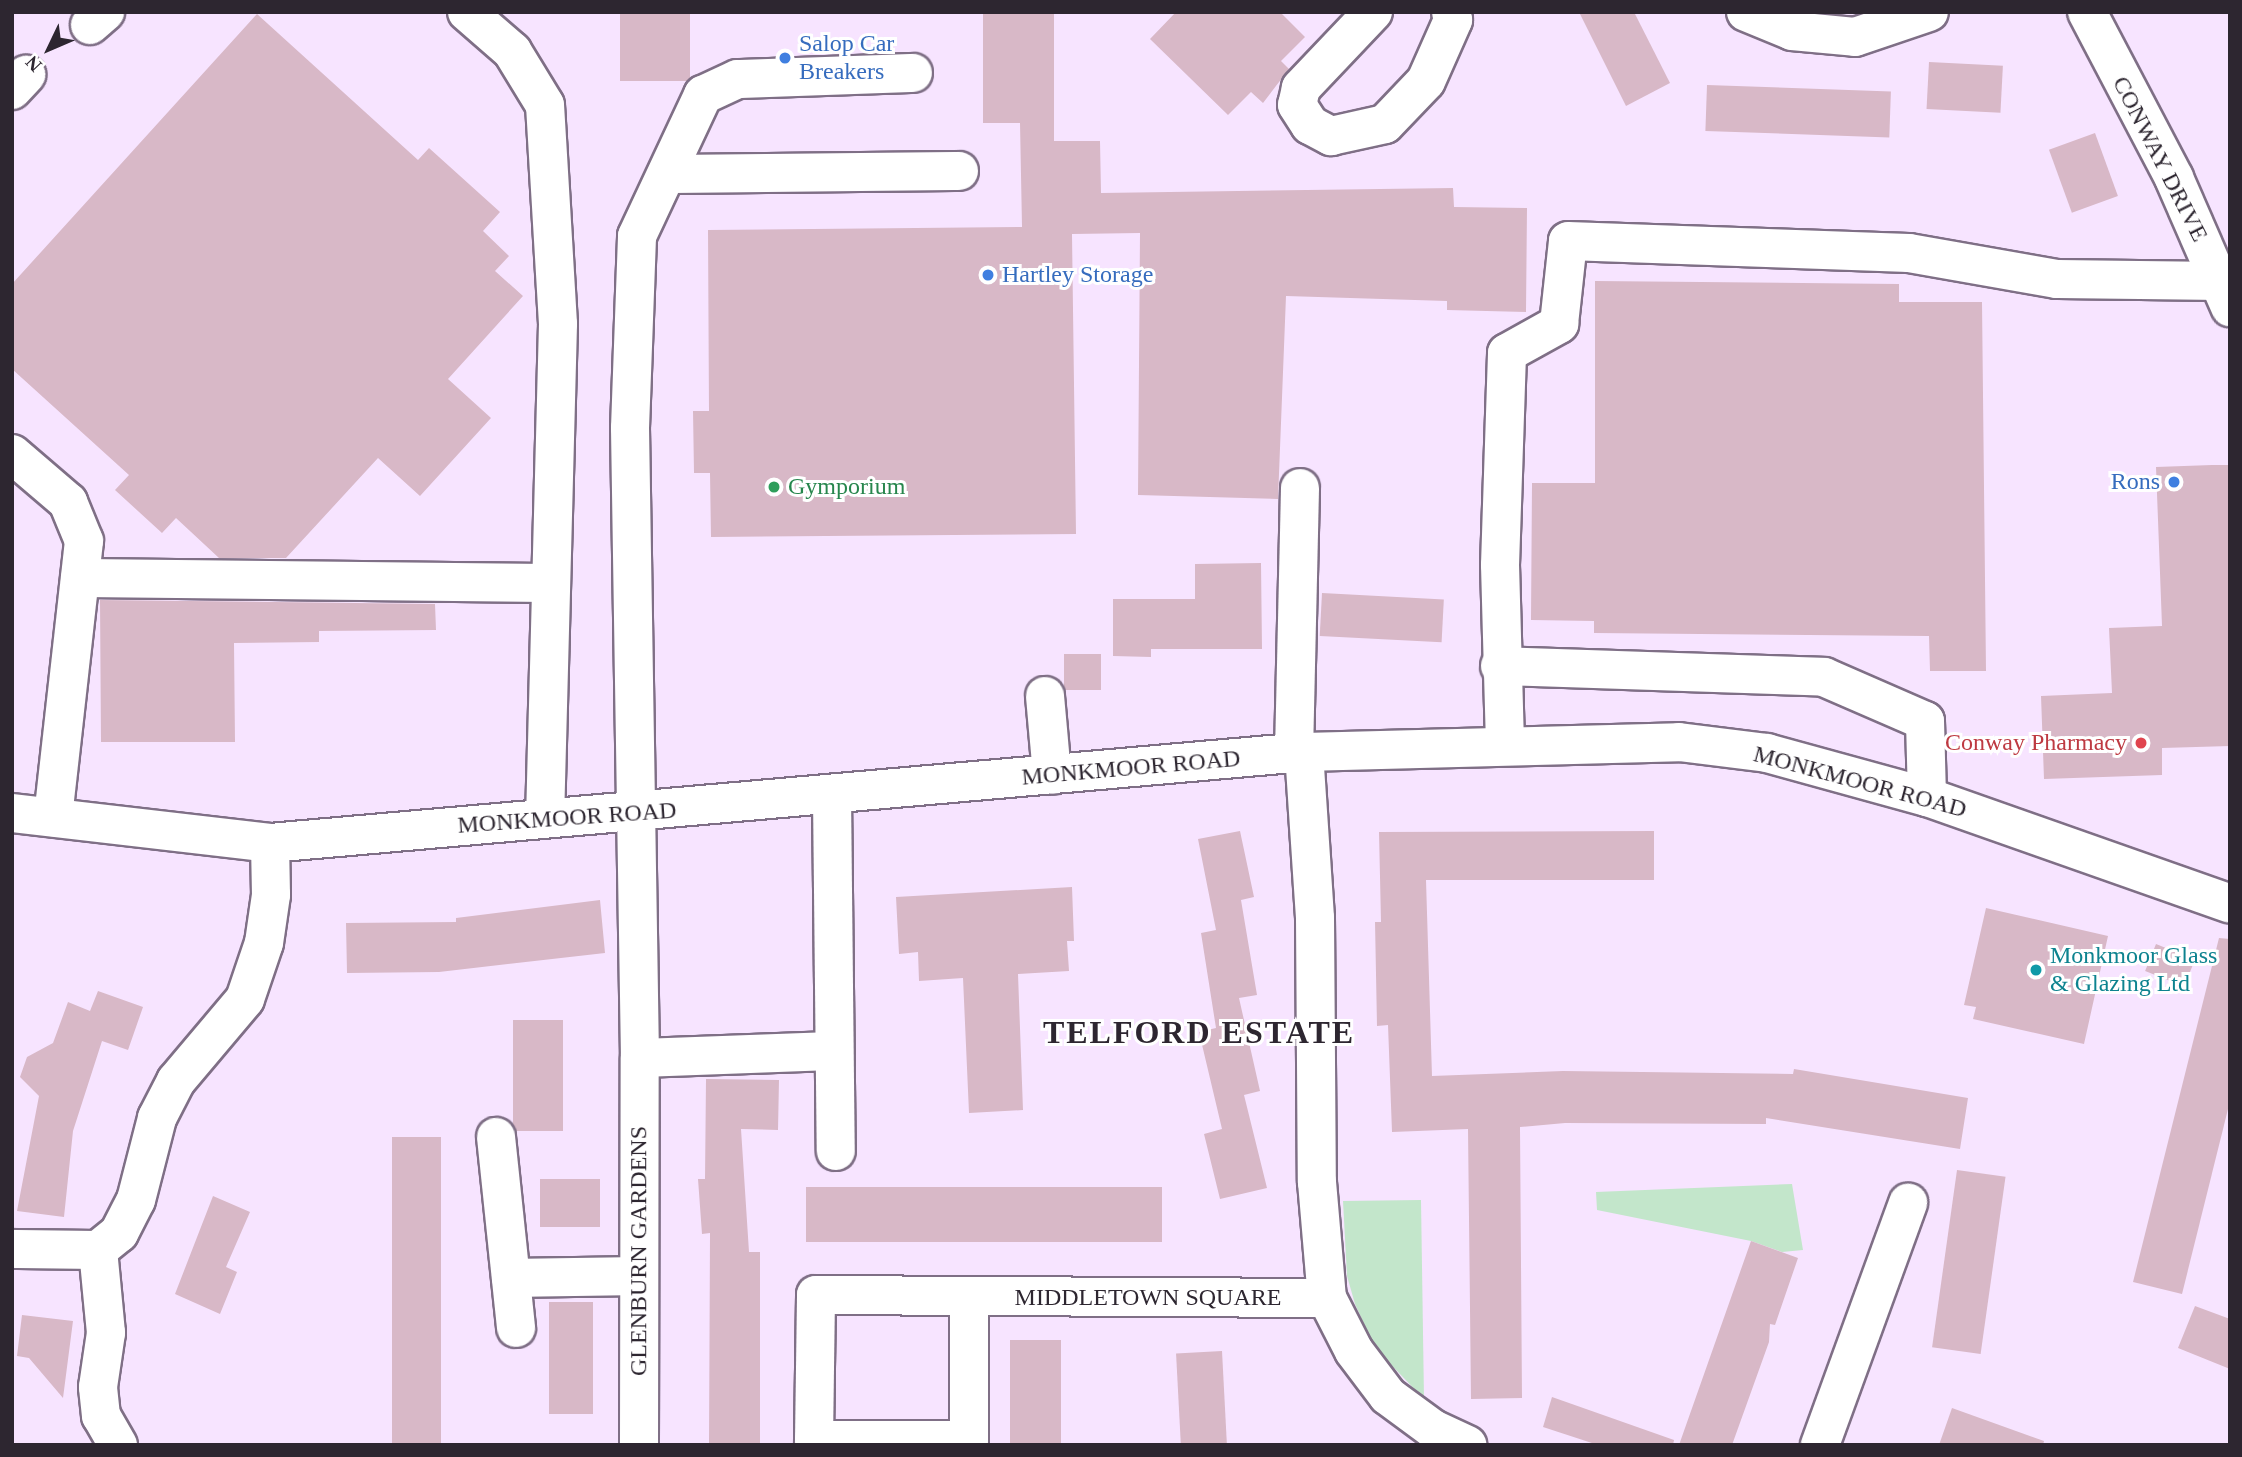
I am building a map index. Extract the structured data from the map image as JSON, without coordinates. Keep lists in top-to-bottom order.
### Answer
{
  "streets": {
    "street": [
      "CONWAY DRIVE",
      "MONKMOOR ROAD",
      "GLENBURN GARDENS",
      "MIDDLETOWN SQUARE"
    ]
  },
  "crossings": [
    ["MONKMOOR ROAD", "GLENBURN GARDENS"]
  ],
  "districts": ["TELFORD ESTATE"],
  "places": [
    "Salop Car Breakers",
    "Hartley Storage",
    "Rons",
    "Gymporium",
    "Conway Pharmacy",
    "Monkmoor Glass & Glazing Ltd"
  ],
  "north": "bottom left"
}
